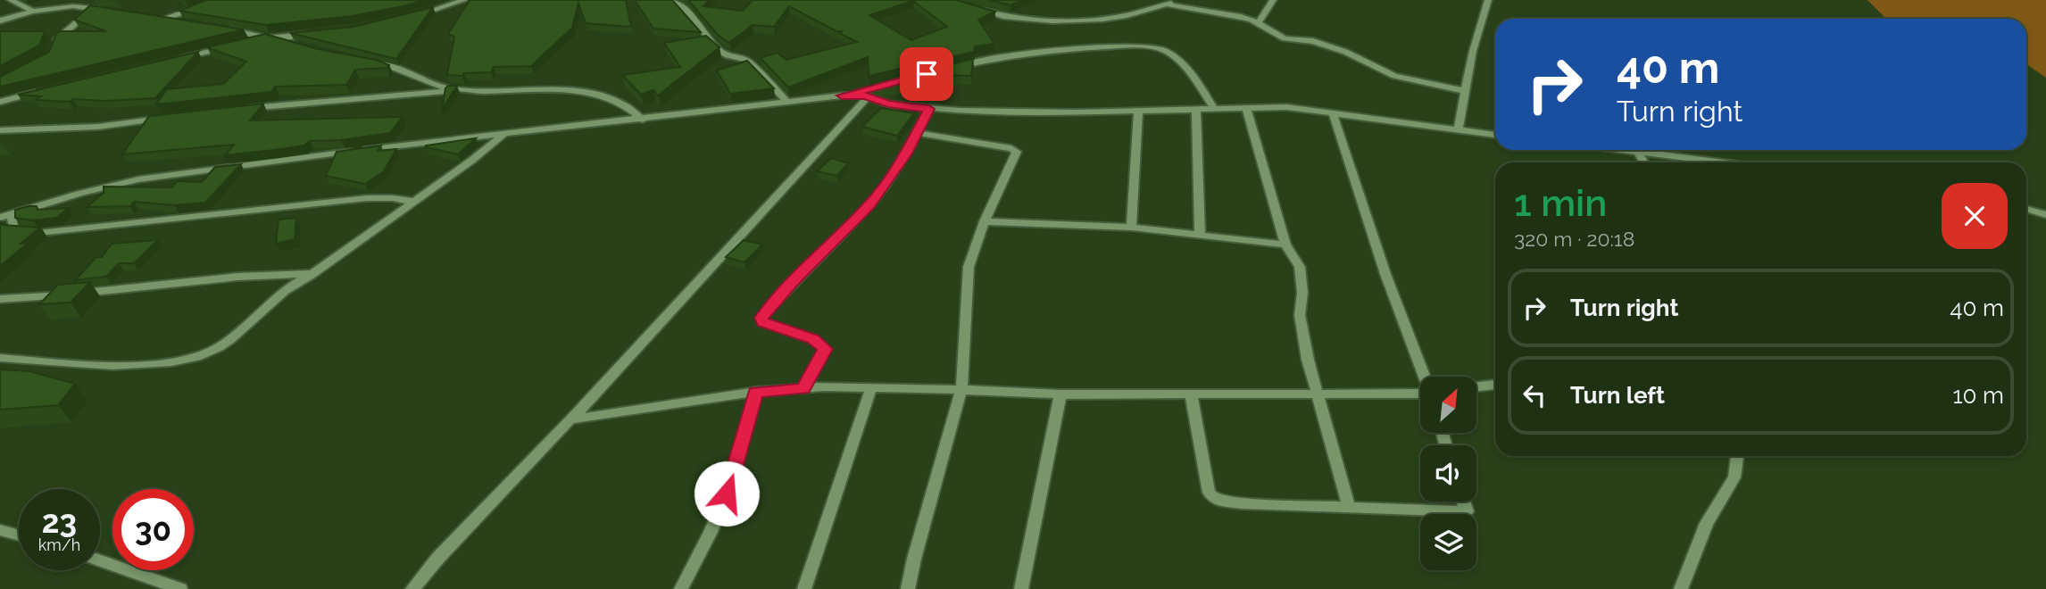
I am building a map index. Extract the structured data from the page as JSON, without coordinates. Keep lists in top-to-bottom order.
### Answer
{
  "north": "top right",
  "page": {
    "turn": ["40 m", "Turn right"],
    "heading": ["1 min", "320 m · 20:18"],
    "list": [
      {
        "name": "Turn right",
        "value": "40 m"
      },
      {
        "name": "Turn left",
        "value": "10 m"
      }
    ],
    "speed": "23 km/h",
    "limit": "30"
  }
}
